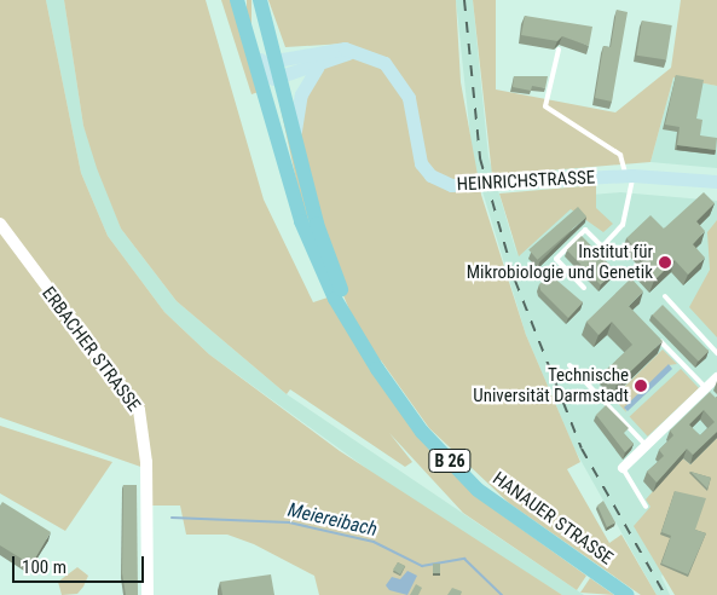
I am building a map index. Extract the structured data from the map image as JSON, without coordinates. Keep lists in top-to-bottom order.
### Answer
{
  "streets": {
    "main road": ["HEINRICHSTRASSE", "B 26", "HANAUER STRASSE"],
    "street": ["ERBACHER STRASSE"]
  },
  "crossings": [
    ["HEINRICHSTRASSE", "B 26"],
    ["B 26", "HANAUER STRASSE"]
  ],
  "water": ["Meiereibach"],
  "places": ["Institut für Mikrobiologie und Genetik", "Technische Universität Darmstadt"],
  "scale_bar": "100 m"
}
